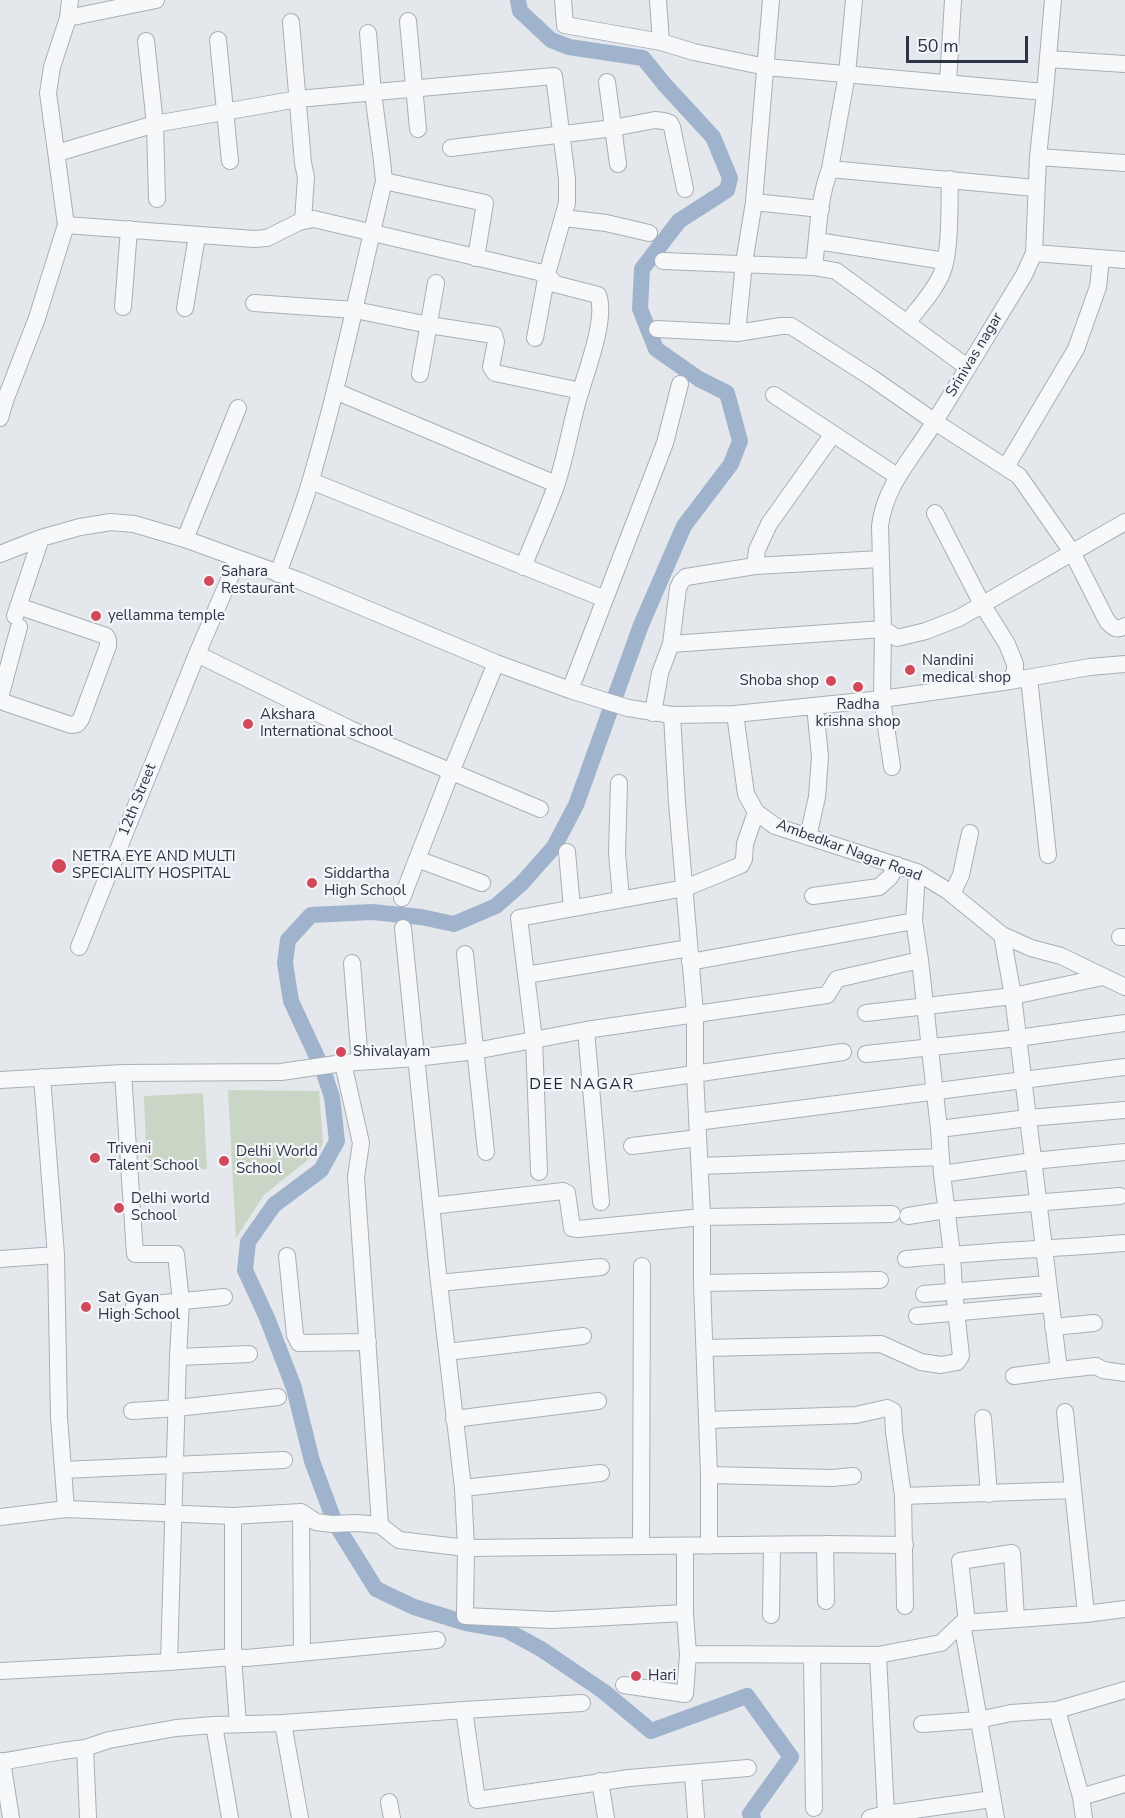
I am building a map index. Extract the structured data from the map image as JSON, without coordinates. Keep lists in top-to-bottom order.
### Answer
{
  "streets": {
    "street": ["Srinivas nagar", "12th Street", "Ambedkar Nagar Road"]
  },
  "districts": ["DEE NAGAR"],
  "places": [
    "Sahara Restaurant",
    "yellamma temple",
    "Nandini medical shop",
    "Shoba shop",
    "Radha krishna shop",
    "Akshara International school",
    "NETRA EYE AND MULTI SPECIALITY HOSPITAL",
    "Siddartha High School",
    "Shivalayam",
    "Triveni Talent School",
    "Delhi World School",
    "Delhi world School",
    "Sat Gyan High School",
    "Hari"
  ],
  "scale_bar": "50 m"
}
